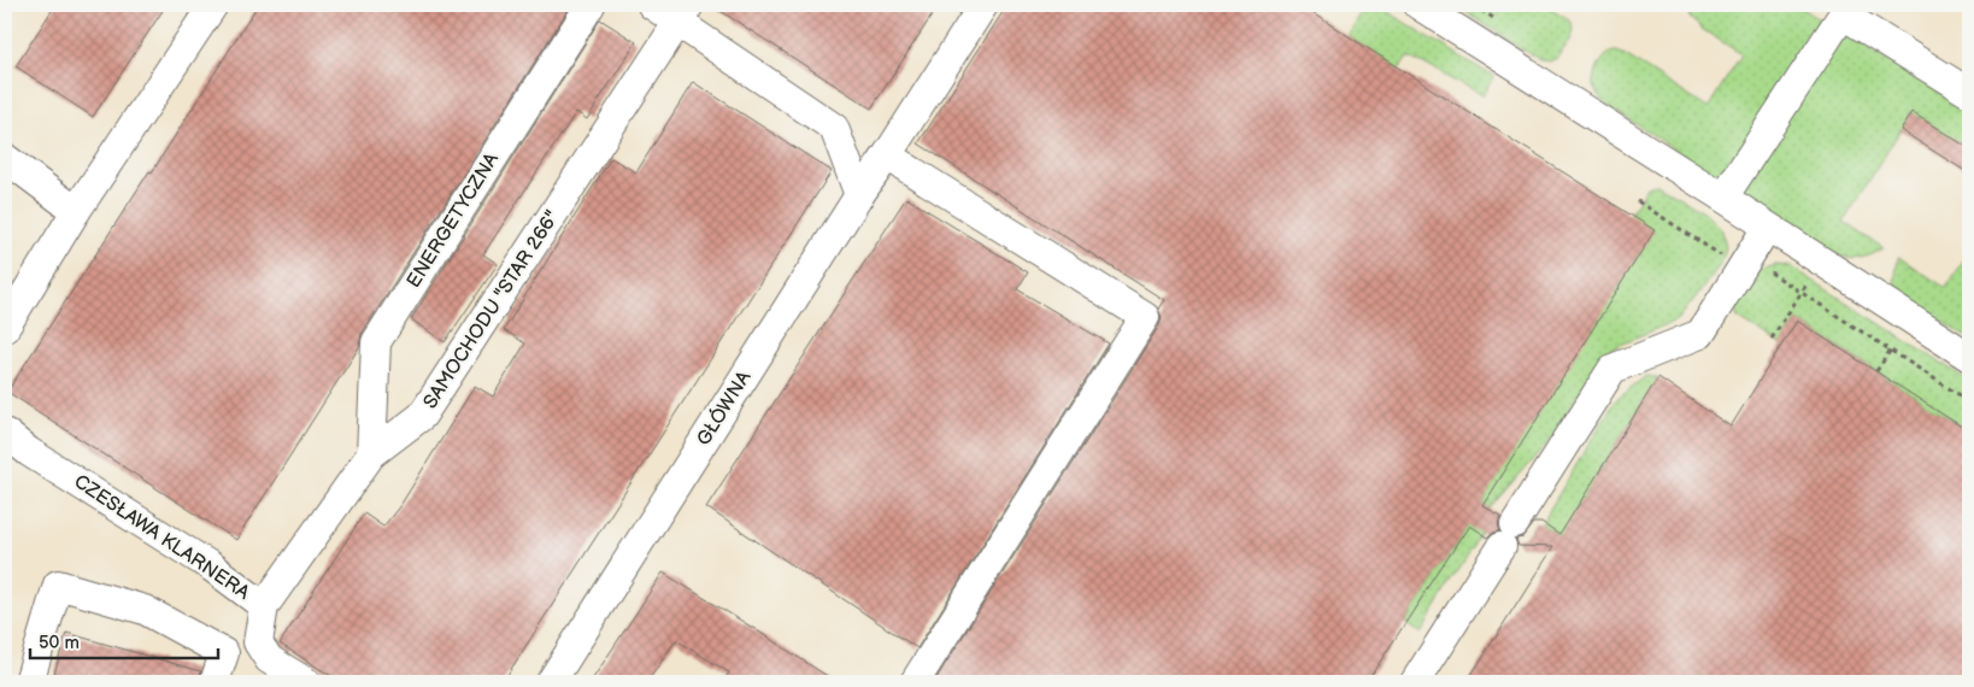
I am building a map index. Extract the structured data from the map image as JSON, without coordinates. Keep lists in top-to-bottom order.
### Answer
{
  "streets": {
    "street": [
      "ENERGETYCZNA",
      "SAMOCHODU \"STAR 266\"",
      "GŁÓWNA",
      "CZESŁAWA KLARNERA"
    ]
  },
  "crossings": [
    ["ENERGETYCZNA", "SAMOCHODU \"STAR 266\""],
    ["SAMOCHODU \"STAR 266\"", "CZESŁAWA KLARNERA"]
  ],
  "scale_bar": "50 m"
}
